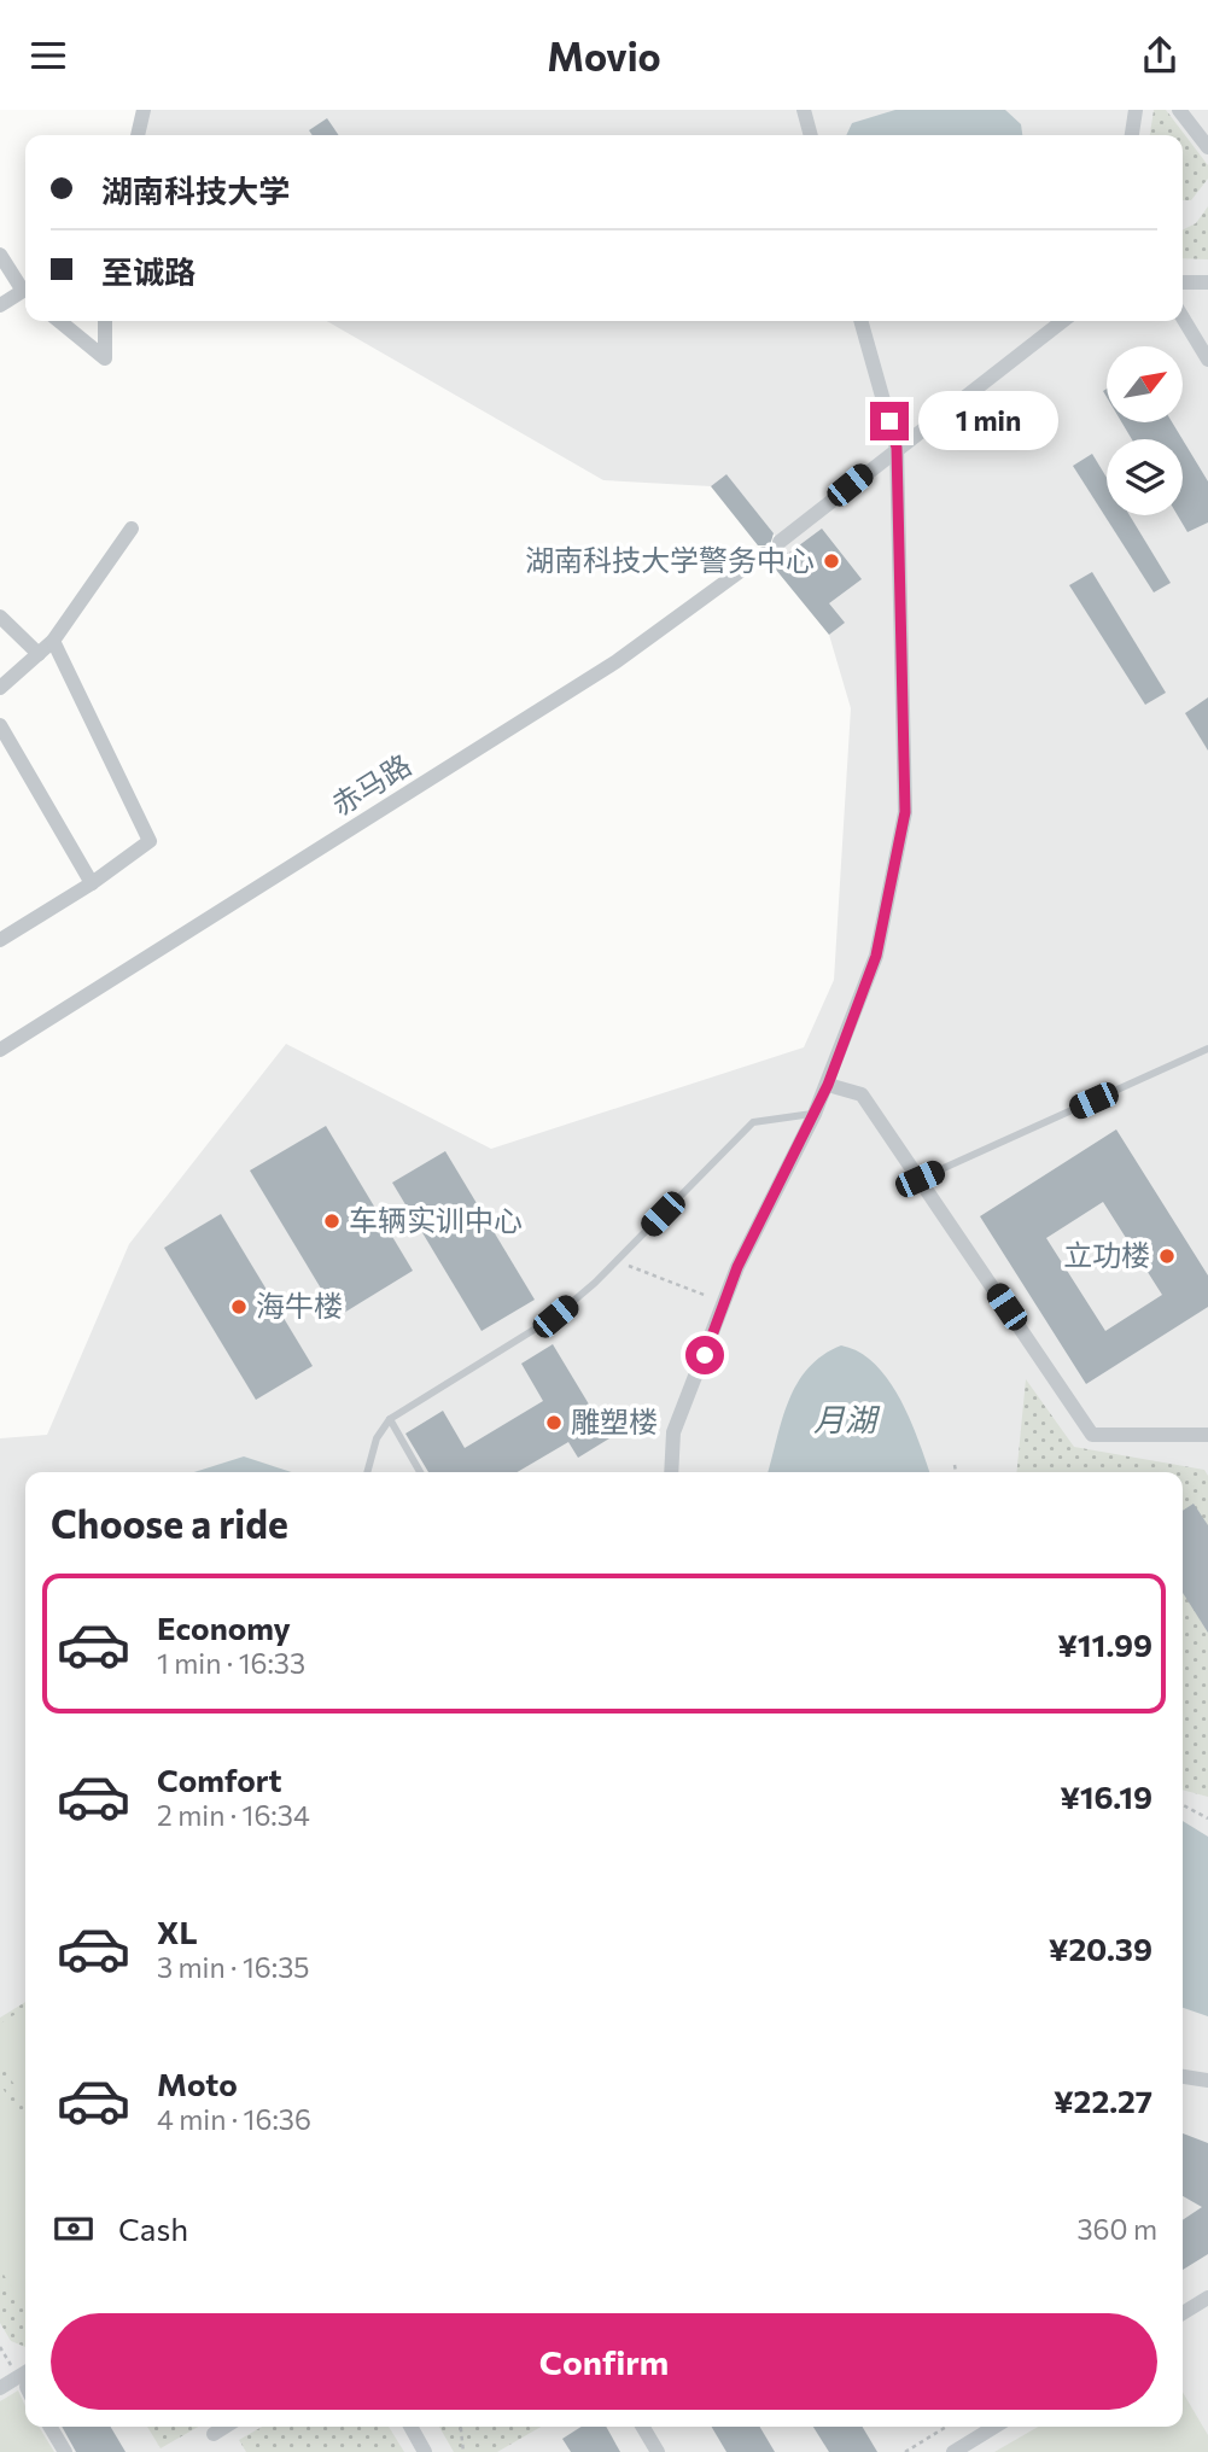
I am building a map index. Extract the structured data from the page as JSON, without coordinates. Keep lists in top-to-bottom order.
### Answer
{
  "streets": {
    "street": ["赤马路"]
  },
  "water": ["月湖"],
  "places": [
    "湖南科技大学警务中心",
    "车辆实训中心",
    "立功楼",
    "海牛楼",
    "雕塑楼"
  ],
  "north": "top right",
  "page": {
    "header": "Movio",
    "banner": ["湖南科技大学", "至诚路"],
    "bubble": "1 min",
    "heading": "Choose a ride",
    "list": [
      {
        "name": "Economy",
        "note": "1 min · 16:33",
        "value": "¥11.99"
      },
      {
        "name": "Comfort",
        "note": "2 min · 16:34",
        "value": "¥16.19"
      },
      {
        "name": "XL",
        "note": "3 min · 16:35",
        "value": "¥20.39"
      },
      {
        "name": "Moto",
        "note": "4 min · 16:36",
        "value": "¥22.27"
      }
    ],
    "pay": ["Cash", "360 m"],
    "buttons": "Confirm"
  }
}
